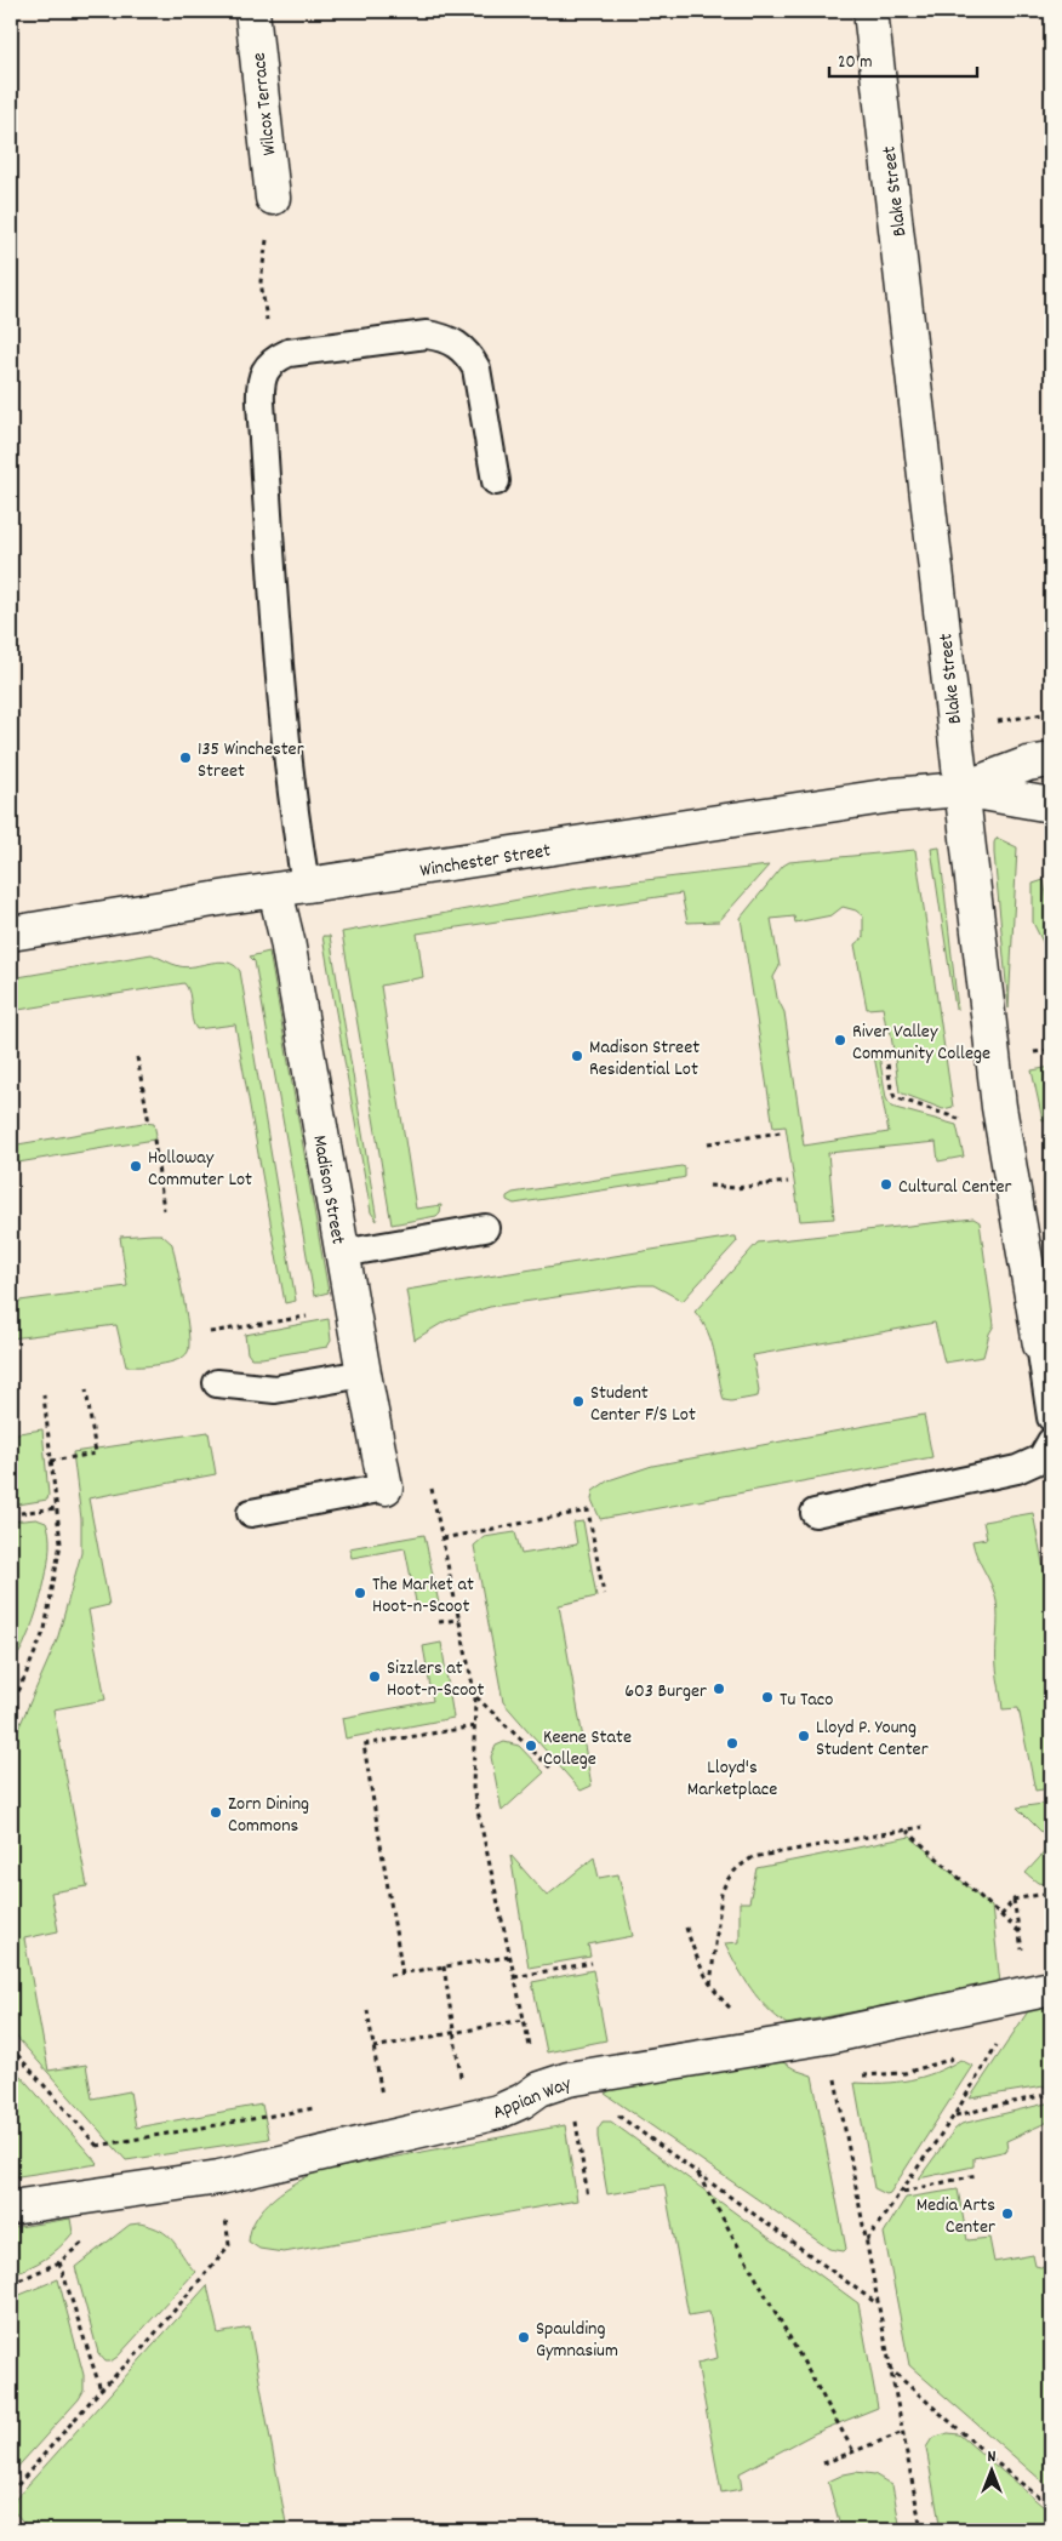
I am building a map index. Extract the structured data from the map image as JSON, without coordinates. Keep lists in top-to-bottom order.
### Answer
{
  "streets": {
    "street": [
      "Wilcox Terrace",
      "Blake Street",
      "Winchester Street",
      "Madison Street",
      "Appian Way"
    ]
  },
  "crossings": [
    ["Blake Street", "Winchester Street"],
    ["Winchester Street", "Madison Street"]
  ],
  "places": [
    "135 Winchester Street",
    "River Valley Community College",
    "Madison Street Residential Lot",
    "Holloway Commuter Lot",
    "Cultural Center",
    "Student Center F/S Lot",
    "The Market at Hoot-n-Scoot",
    "Sizzlers at Hoot-n-Scoot",
    "603 Burger",
    "Tu Taco",
    "Lloyd P. Young Student Center",
    "Lloyd's Marketplace",
    "Keene State College",
    "Zorn Dining Commons",
    "Media Arts Center",
    "Spaulding Gymnasium"
  ],
  "scale_bar": "20 m",
  "north": "top"
}
